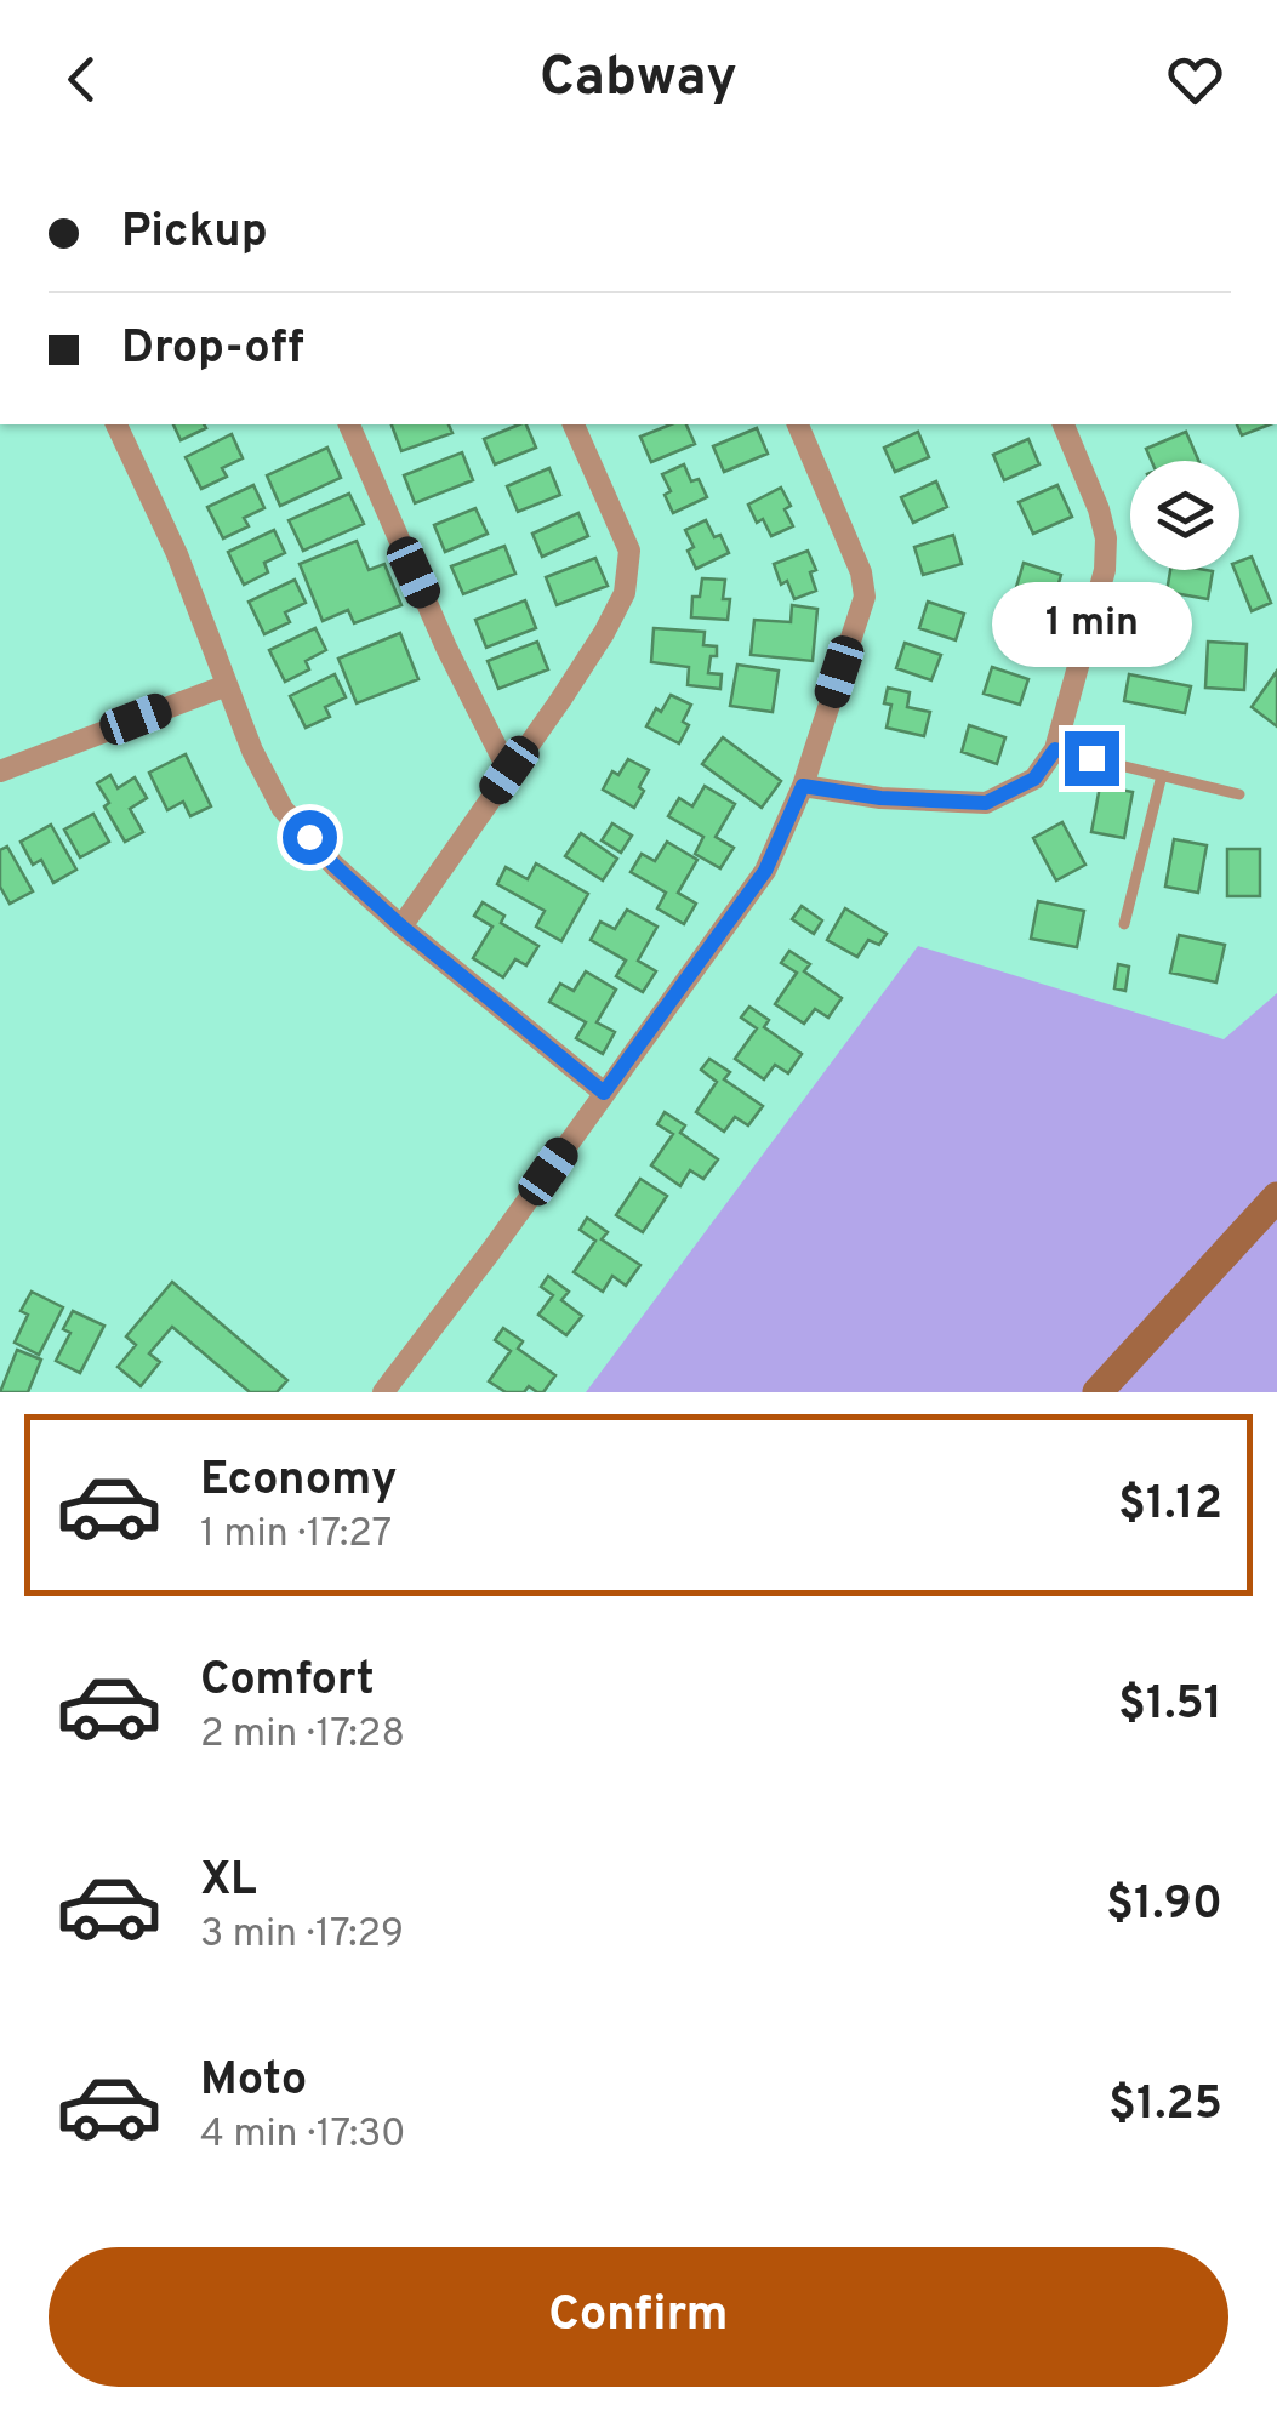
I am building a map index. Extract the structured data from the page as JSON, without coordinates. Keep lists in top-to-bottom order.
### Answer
{
  "page": {
    "header": "Cabway",
    "banner": ["Pickup", "Drop-off"],
    "bubble": "1 min",
    "list": [
      {
        "name": "Economy",
        "note": "1 min · 17:27",
        "value": "$1.12"
      },
      {
        "name": "Comfort",
        "note": "2 min · 17:28",
        "value": "$1.51"
      },
      {
        "name": "XL",
        "note": "3 min · 17:29",
        "value": "$1.90"
      },
      {
        "name": "Moto",
        "note": "4 min · 17:30",
        "value": "$1.25"
      }
    ],
    "buttons": "Confirm"
  }
}
